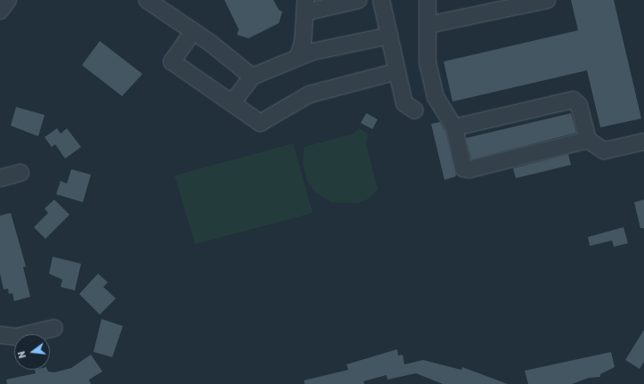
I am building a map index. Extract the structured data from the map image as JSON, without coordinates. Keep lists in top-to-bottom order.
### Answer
{
  "north": "left"
}
